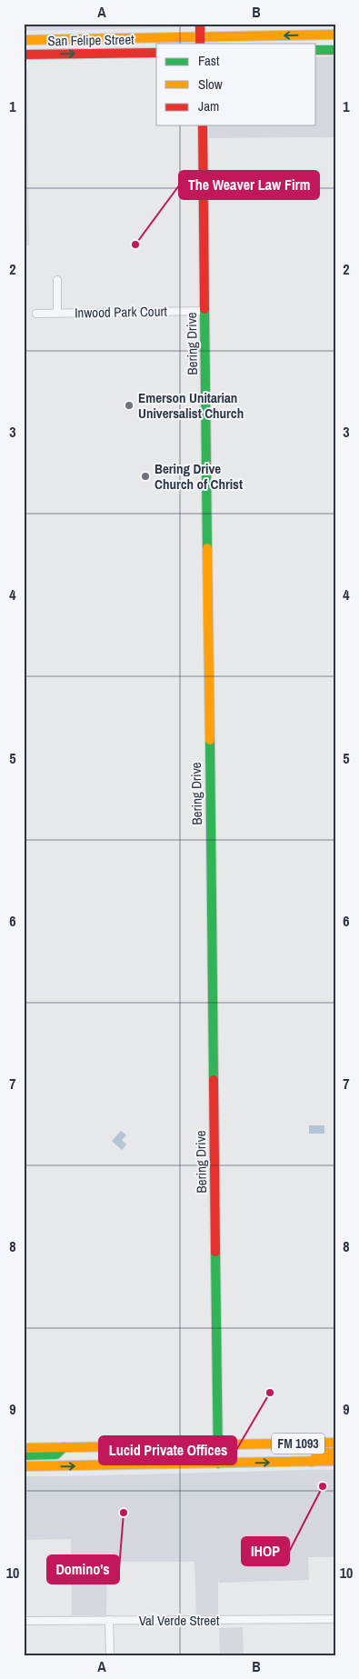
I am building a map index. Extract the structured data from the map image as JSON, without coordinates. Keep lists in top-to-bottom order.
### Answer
{
  "streets": {
    "street": [
      "San Felipe Street",
      "Inwood Park Court",
      "Bering Drive",
      "FM 1093",
      "Val Verde Street"
    ]
  },
  "crossings": [
    ["Inwood Park Court", "Bering Drive"],
    ["Bering Drive", "FM 1093"]
  ],
  "places": [
    "The Weaver Law Firm",
    "Emerson Unitarian Universalist Church",
    "Bering Drive Church of Christ",
    "Lucid Private Offices",
    "IHOP",
    "Domino's"
  ],
  "legend": ["Fast", "Slow", "Jam"],
  "grid": {
    "columns": ["A", "B"],
    "rows": [
      "1",
      "2",
      "3",
      "4",
      "5",
      "6",
      "7",
      "8",
      "9",
      "10"
    ]
  }
}
